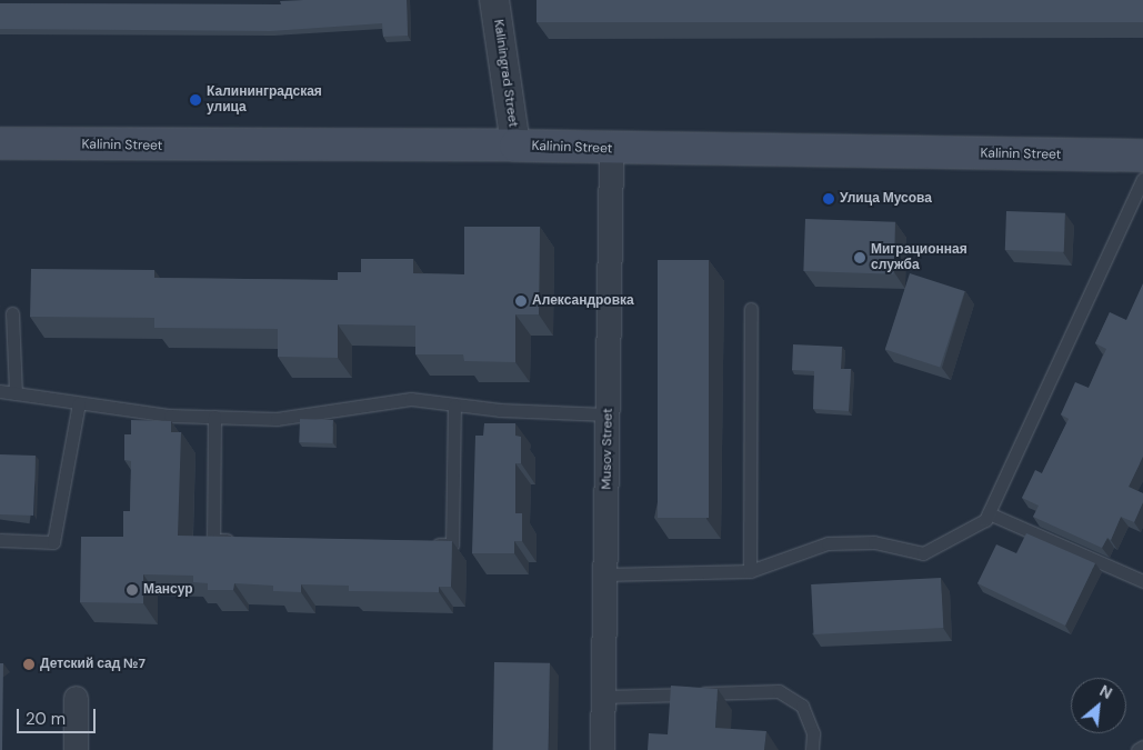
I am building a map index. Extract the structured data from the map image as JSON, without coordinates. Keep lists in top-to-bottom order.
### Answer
{
  "streets": {
    "main road": ["Kalinin Street"],
    "street": ["Kaliningrad Street", "Musov Street"]
  },
  "crossings": [
    ["Kaliningrad Street", "Kalinin Street"],
    ["Kalinin Street", "Musov Street"]
  ],
  "places": [
    "Калининградская улица",
    "Улица Мусова",
    "Миграционная служба",
    "Александровка",
    "Мансур",
    "Детский сад №7"
  ],
  "scale_bar": "20 m",
  "north": "top right"
}
